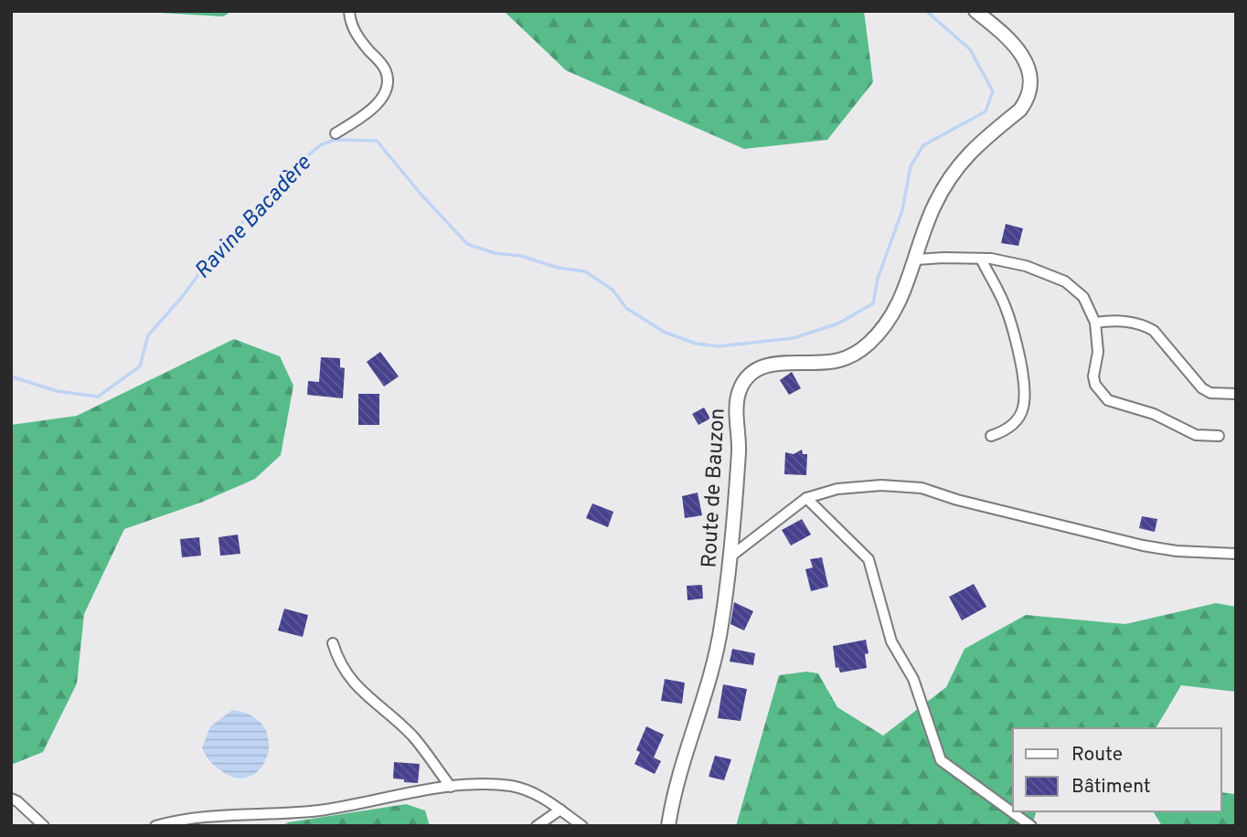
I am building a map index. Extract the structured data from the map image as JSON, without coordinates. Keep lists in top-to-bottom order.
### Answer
{
  "streets": {
    "street": ["Route de Bauzon"]
  },
  "water": ["Ravine Bacadère"],
  "legend": ["Route", "Bâtiment"]
}
